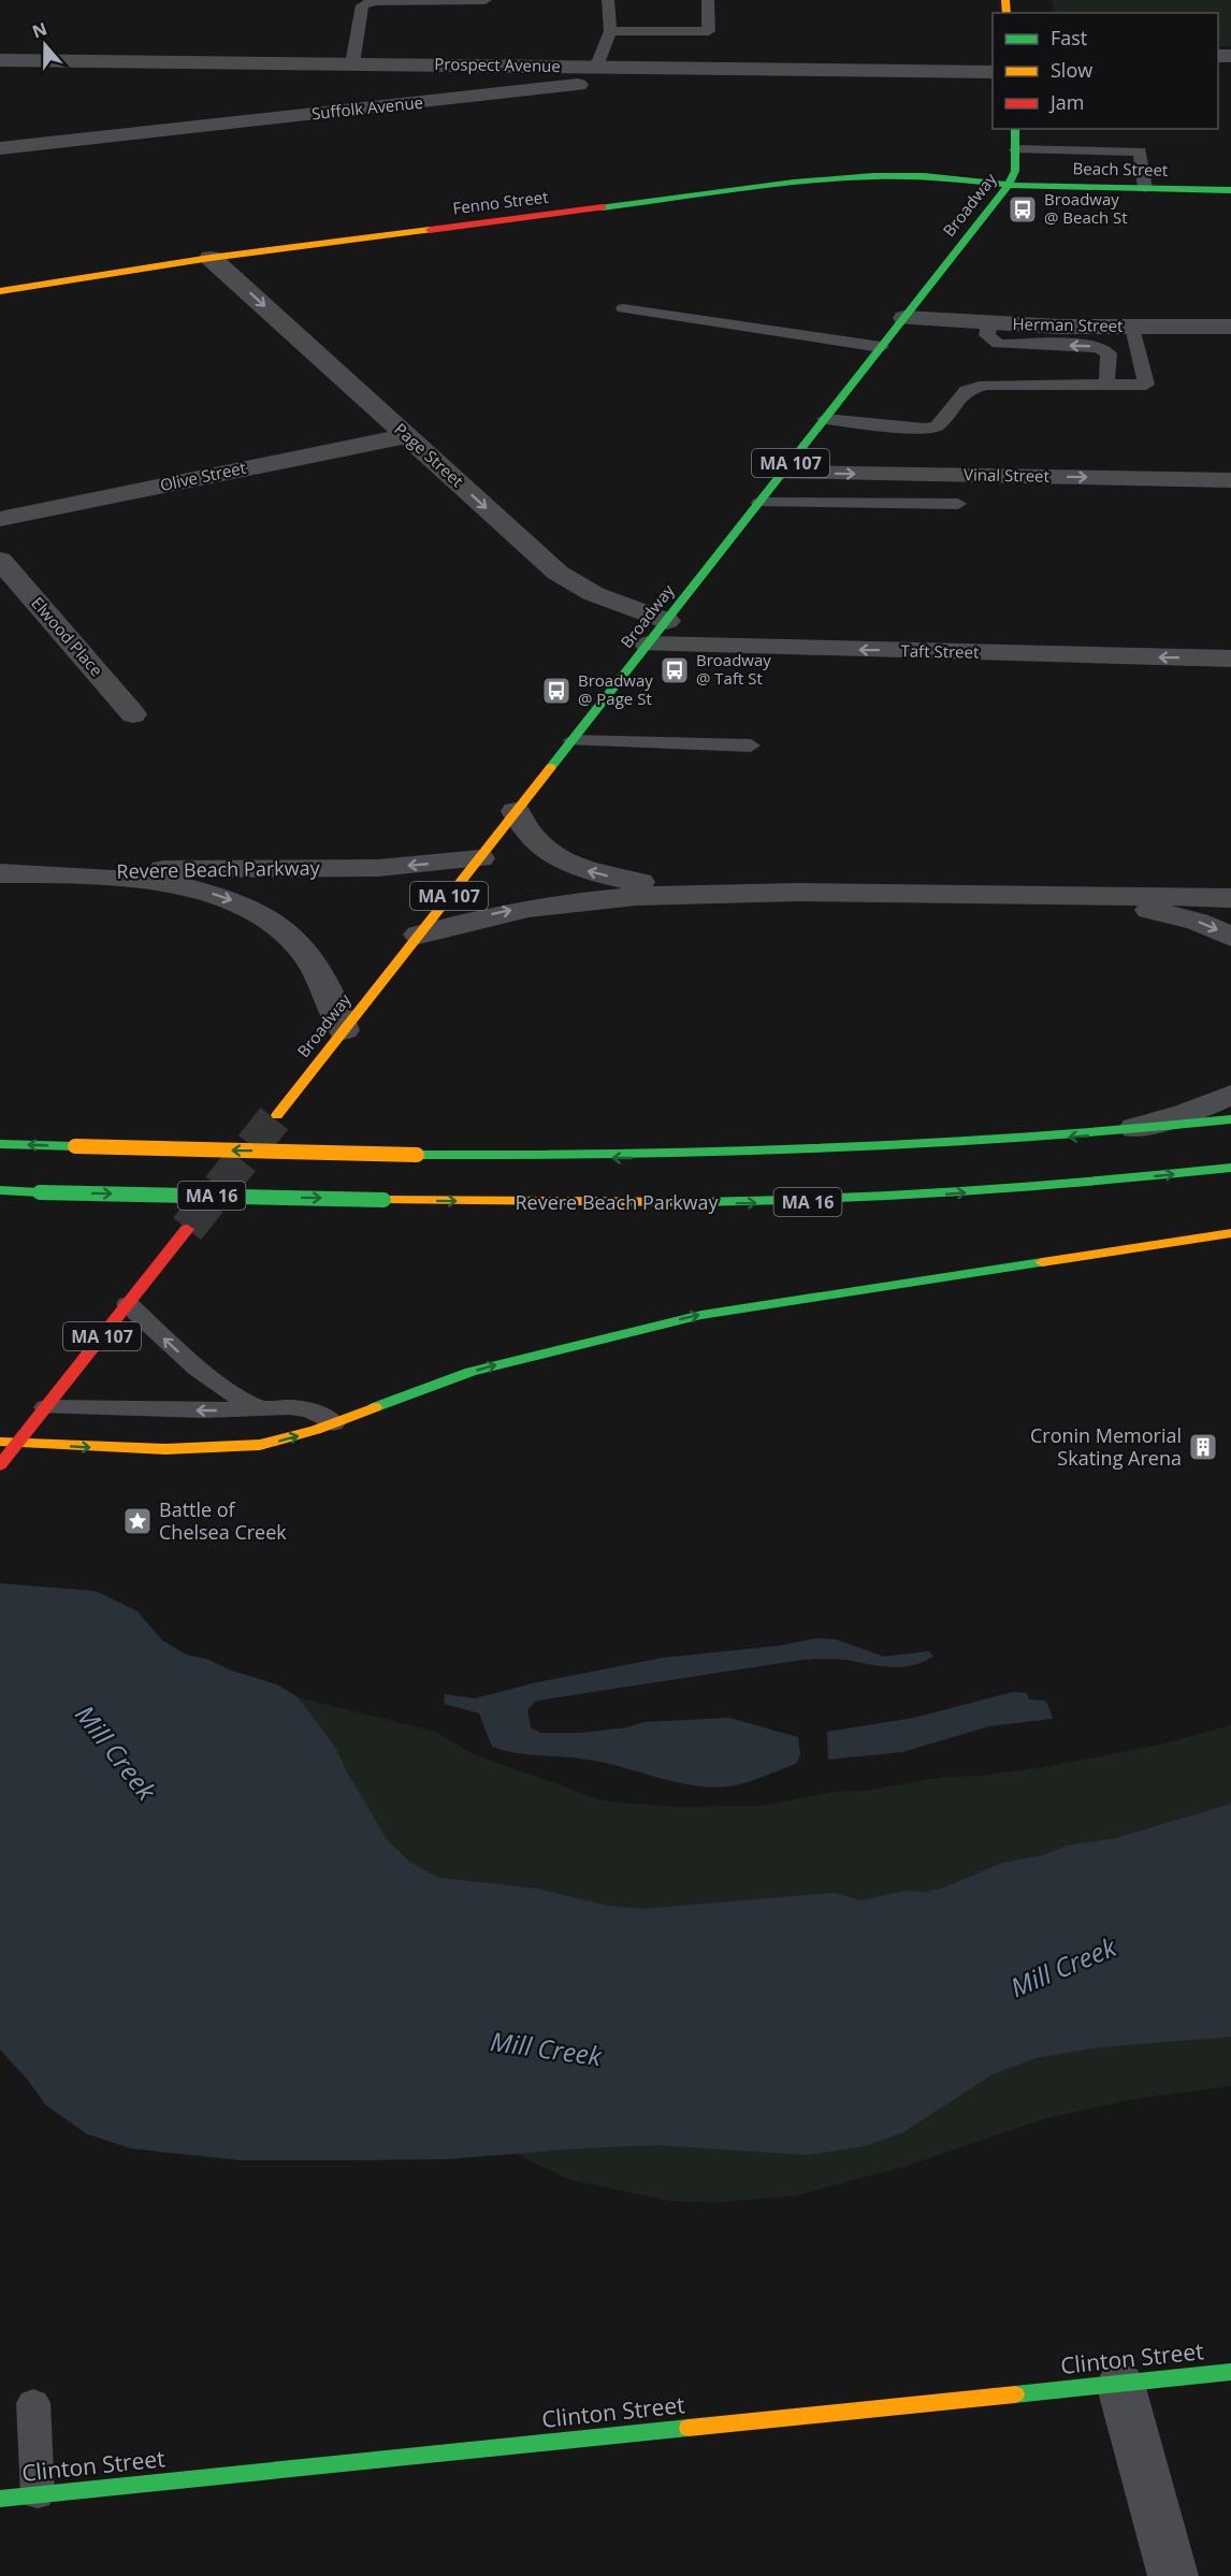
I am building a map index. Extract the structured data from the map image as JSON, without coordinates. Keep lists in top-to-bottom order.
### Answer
{
  "streets": {
    "main road": [
      "Beach Street",
      "Fenno Street",
      "Broadway",
      "MA 107",
      "Revere Beach Parkway",
      "MA 16",
      "Clinton Street"
    ],
    "street": [
      "Prospect Avenue",
      "Suffolk Avenue",
      "Herman Street",
      "Page Street",
      "Vinal Street",
      "Olive Street",
      "Elwood Place",
      "Taft Street"
    ]
  },
  "crossings": [
    ["Prospect Avenue", "Suffolk Avenue"],
    ["Beach Street", "Fenno Street"],
    ["Beach Street", "Broadway"],
    ["Fenno Street", "Broadway"],
    ["Fenno Street", "Page Street"],
    ["Broadway", "Herman Street"],
    ["Broadway", "Page Street"],
    ["Broadway", "Vinal Street"],
    ["Broadway", "Taft Street"],
    ["Broadway", "Revere Beach Parkway"],
    ["Page Street", "Olive Street"]
  ],
  "one_way": ["Page Street", "Vinal Street"],
  "water": ["Mill Creek"],
  "places": {
    "bus stop": ["Broadway @ Beach St", "Broadway @ Taft St", "Broadway @ Page St"],
    "building": ["Cronin Memorial Skating Arena"],
    "place": ["Battle of Chelsea Creek"]
  },
  "legend": ["Fast", "Slow", "Jam"],
  "north": "top"
}
